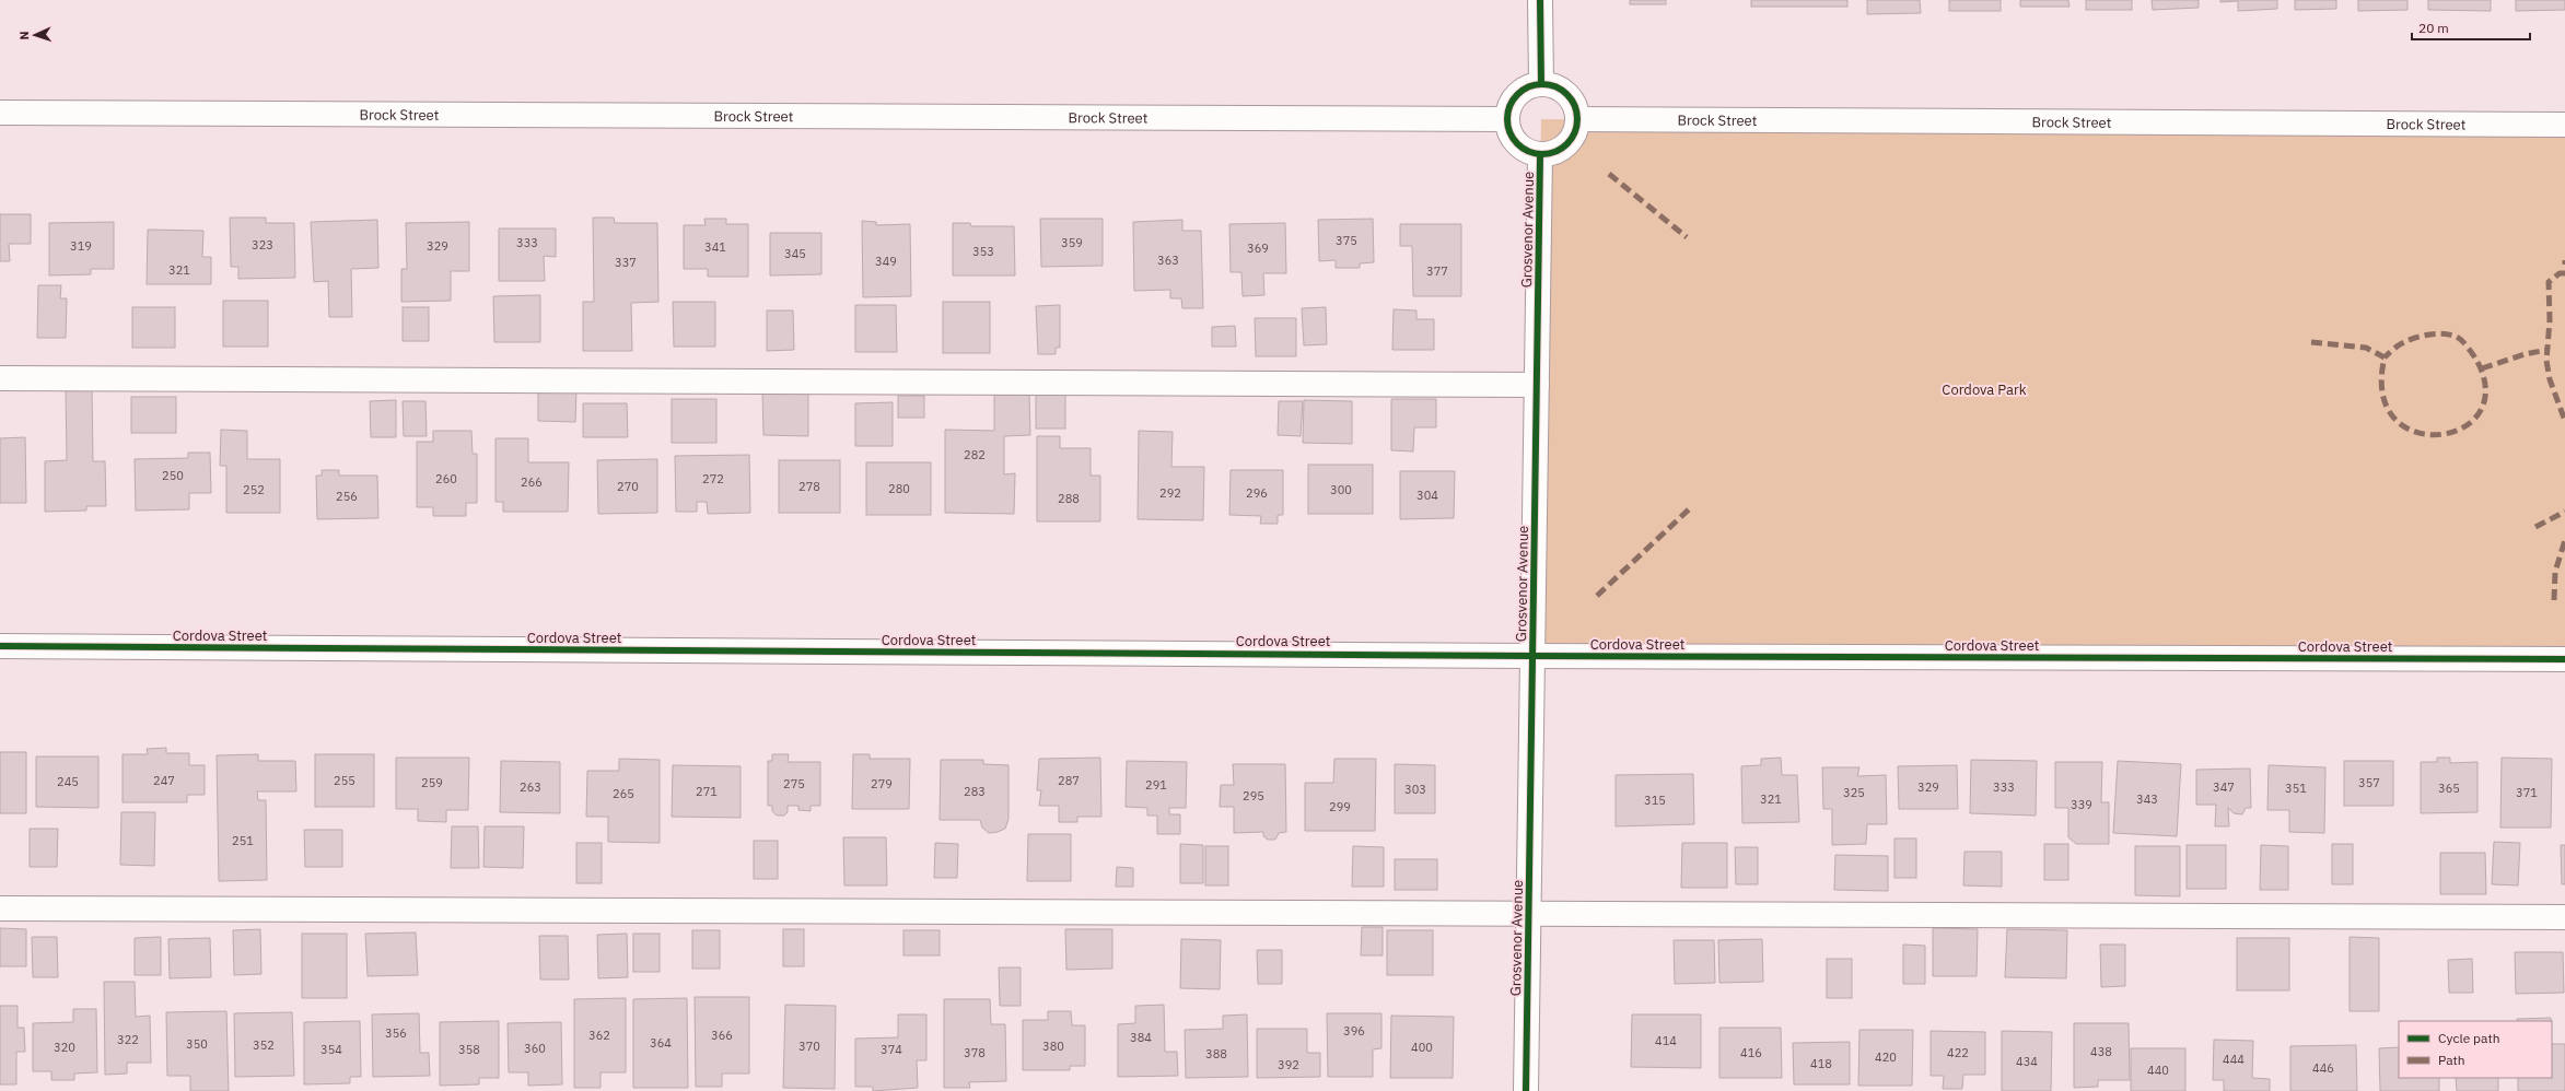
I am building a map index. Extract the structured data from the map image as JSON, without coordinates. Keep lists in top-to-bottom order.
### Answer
{
  "streets": {
    "street": ["Brock Street", "Grosvenor Avenue", "Cordova Street"]
  },
  "crossings": [
    ["Brock Street", "Grosvenor Avenue"],
    ["Grosvenor Avenue", "Cordova Street"]
  ],
  "parks": ["Cordova Park"],
  "house_numbers": [
    "375",
    "333",
    "359",
    "323",
    "319",
    "329",
    "341",
    "369",
    "353",
    "345",
    "363",
    "349",
    "337",
    "321",
    "377",
    "282",
    "250",
    "260",
    "272",
    "266",
    "270",
    "278",
    "280",
    "252",
    "300",
    "292",
    "296",
    "304",
    "256",
    "288",
    "247",
    "255",
    "287",
    "245",
    "259",
    "357",
    "275",
    "279",
    "291",
    "263",
    "329",
    "333",
    "347",
    "351",
    "365",
    "303",
    "271",
    "283",
    "325",
    "371",
    "265",
    "295",
    "321",
    "343",
    "315",
    "339",
    "299",
    "251",
    "396",
    "356",
    "362",
    "366",
    "384",
    "322",
    "414",
    "364",
    "350",
    "352",
    "370",
    "380",
    "320",
    "400",
    "360",
    "354",
    "358",
    "374",
    "438",
    "378",
    "416",
    "422",
    "388",
    "420",
    "444",
    "434",
    "418",
    "392",
    "446",
    "440"
  ],
  "legend": ["Cycle path", "Path"],
  "scale_bar": "20 m",
  "north": "left"
}
